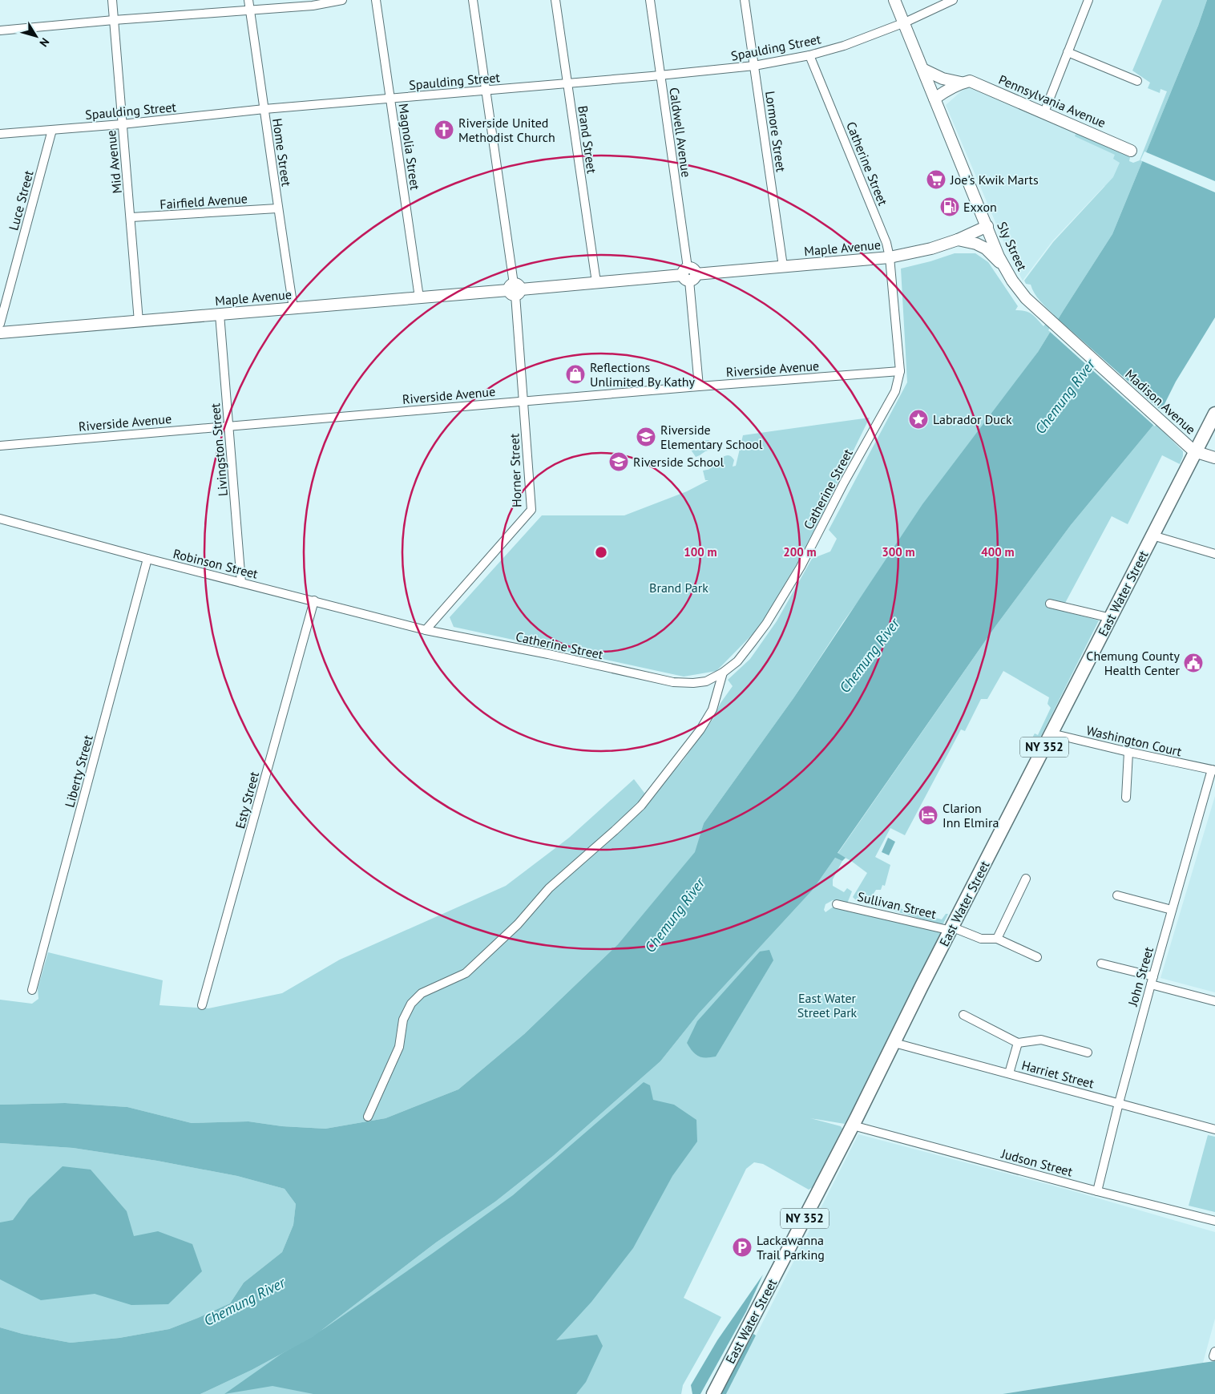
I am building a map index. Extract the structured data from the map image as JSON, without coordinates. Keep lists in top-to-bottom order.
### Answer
{
  "streets": {
    "main road": [
      "Pennsylvania Avenue",
      "Sly Street",
      "Maple Avenue",
      "Madison Avenue",
      "East Water Street",
      "NY 352"
    ],
    "street": [
      "Spaulding Street",
      "Lormore Street",
      "Caldwell Avenue",
      "Brand Street",
      "Magnolia Street",
      "Home Street",
      "Mid Avenue",
      "Catherine Street",
      "Luce Street",
      "Fairfield Avenue",
      "Riverside Avenue",
      "Livingston Street",
      "Horner Street",
      "Robinson Street",
      "Washington Court",
      "Liberty Street",
      "Esty Street",
      "Sullivan Street",
      "John Street",
      "Harriet Street",
      "Judson Street"
    ]
  },
  "crossings": [
    ["Spaulding Street", "Lormore Street"],
    ["Spaulding Street", "Caldwell Avenue"],
    ["Spaulding Street", "Brand Street"],
    ["Spaulding Street", "Magnolia Street"],
    ["Spaulding Street", "Home Street"],
    ["Spaulding Street", "Mid Avenue"],
    ["Spaulding Street", "Catherine Street"],
    ["Spaulding Street", "Luce Street"],
    ["Spaulding Street", "Horner Street"],
    ["Lormore Street", "Maple Avenue"],
    ["Caldwell Avenue", "Maple Avenue"],
    ["Caldwell Avenue", "Riverside Avenue"],
    ["Brand Street", "Maple Avenue"],
    ["Magnolia Street", "Maple Avenue"],
    ["Home Street", "Fairfield Avenue"],
    ["Home Street", "Maple Avenue"],
    ["Mid Avenue", "Fairfield Avenue"],
    ["Mid Avenue", "Maple Avenue"],
    ["Catherine Street", "Maple Avenue"],
    ["Catherine Street", "Riverside Avenue"],
    ["Catherine Street", "Horner Street"],
    ["Catherine Street", "Robinson Street"],
    ["Sly Street", "Maple Avenue"],
    ["Sly Street", "Madison Avenue"],
    ["Maple Avenue", "Livingston Street"],
    ["Maple Avenue", "Horner Street"],
    ["Riverside Avenue", "Livingston Street"],
    ["Riverside Avenue", "Horner Street"],
    ["Madison Avenue", "East Water Street"],
    ["Livingston Street", "Robinson Street"],
    ["Horner Street", "Robinson Street"],
    ["Robinson Street", "Liberty Street"],
    ["Robinson Street", "Esty Street"],
    ["East Water Street", "Washington Court"],
    ["East Water Street", "Sullivan Street"],
    ["East Water Street", "Harriet Street"],
    ["East Water Street", "Judson Street"],
    ["Washington Court", "John Street"],
    ["John Street", "Harriet Street"],
    ["John Street", "Judson Street"]
  ],
  "water": ["Chemung River"],
  "parks": ["Brand Park", "East Water Street Park"],
  "places": {
    "church": ["Riverside United Methodist Church"],
    "supermarket": ["Joe's Kwik Marts"],
    "fuel station": ["Exxon"],
    "shop": ["Reflections Unlimited By Kathy"],
    "place": ["Labrador Duck"],
    "school or university": ["Riverside Elementary School", "Riverside School"],
    "public building": ["Chemung County Health Center"],
    "hotel": ["Clarion Inn Elmira"],
    "parking": ["Lackawanna Trail Parking"]
  },
  "north": "bottom right",
  "rings": [
    "100 m",
    "200 m",
    "300 m",
    "400 m"
  ]
}
